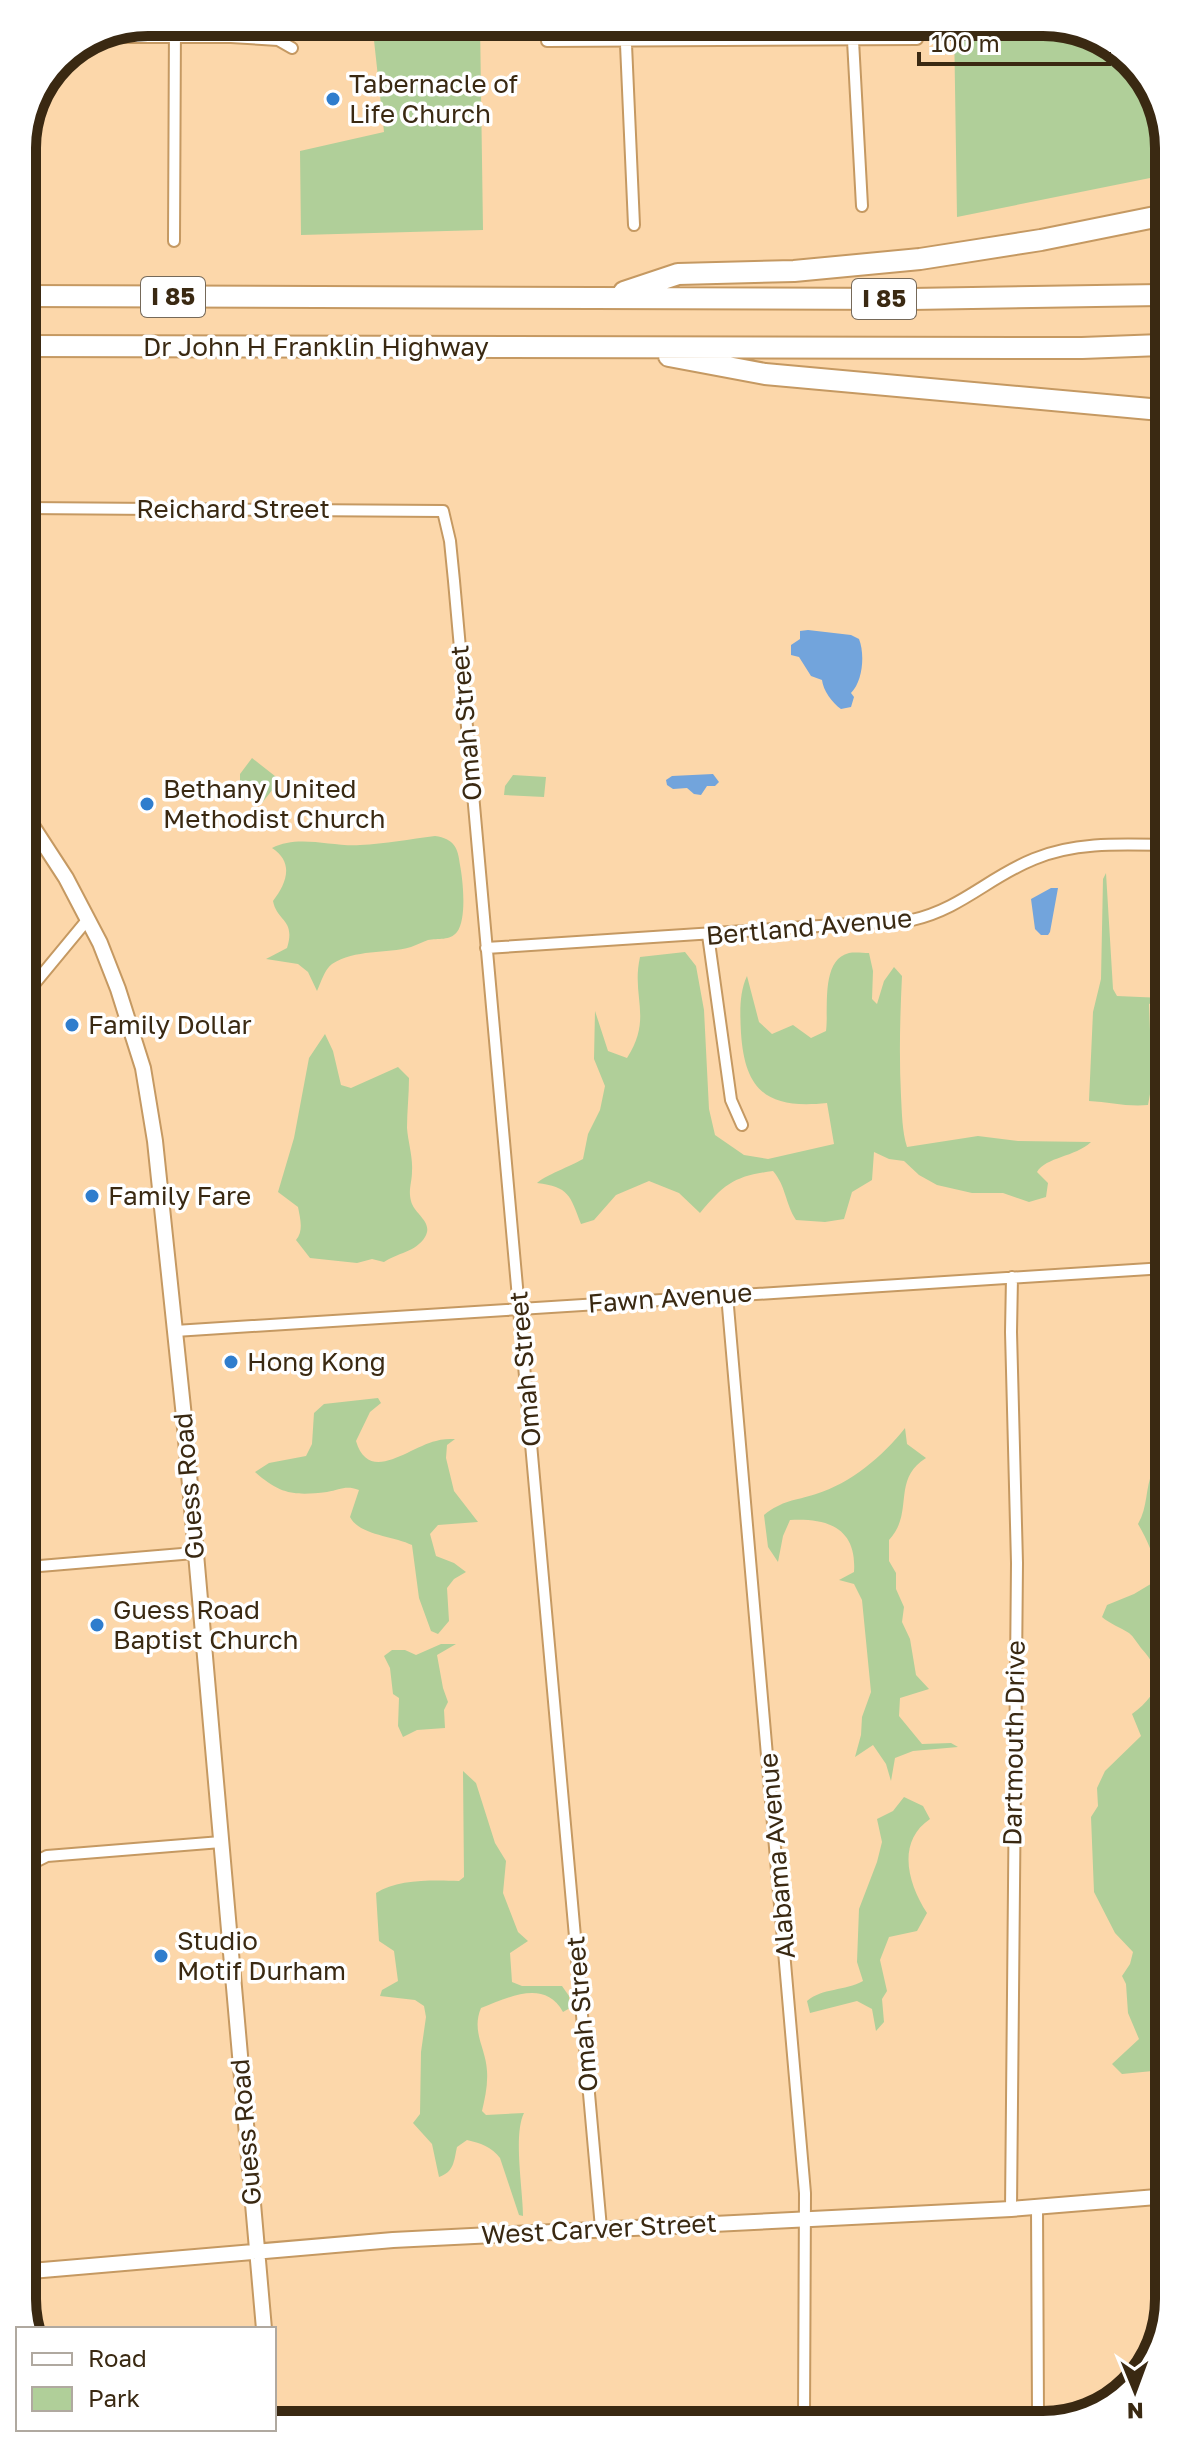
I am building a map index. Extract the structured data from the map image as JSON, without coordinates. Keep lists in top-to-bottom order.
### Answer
{
  "streets": {
    "highway": ["I 85", "Dr John H Franklin Highway"],
    "main road": ["Guess Road", "West Carver Street"],
    "street": [
      "Reichard Street",
      "Omah Street",
      "Bertland Avenue",
      "Fawn Avenue",
      "Dartmouth Drive",
      "Alabama Avenue"
    ]
  },
  "crossings": [
    ["I 85", "Dr John H Franklin Highway"],
    ["Reichard Street", "Omah Street"],
    ["Omah Street", "Bertland Avenue"],
    ["Omah Street", "Fawn Avenue"],
    ["Omah Street", "West Carver Street"],
    ["Fawn Avenue", "Guess Road"],
    ["Fawn Avenue", "Dartmouth Drive"],
    ["Fawn Avenue", "Alabama Avenue"],
    ["Guess Road", "West Carver Street"],
    ["Dartmouth Drive", "West Carver Street"],
    ["Alabama Avenue", "West Carver Street"]
  ],
  "places": [
    "Tabernacle of Life Church",
    "Bethany United Methodist Church",
    "Family Dollar",
    "Family Fare",
    "Hong Kong",
    "Guess Road Baptist Church",
    "Studio Motif Durham"
  ],
  "legend": ["Road", "Park"],
  "scale_bar": "100 m",
  "north": "bottom"
}
